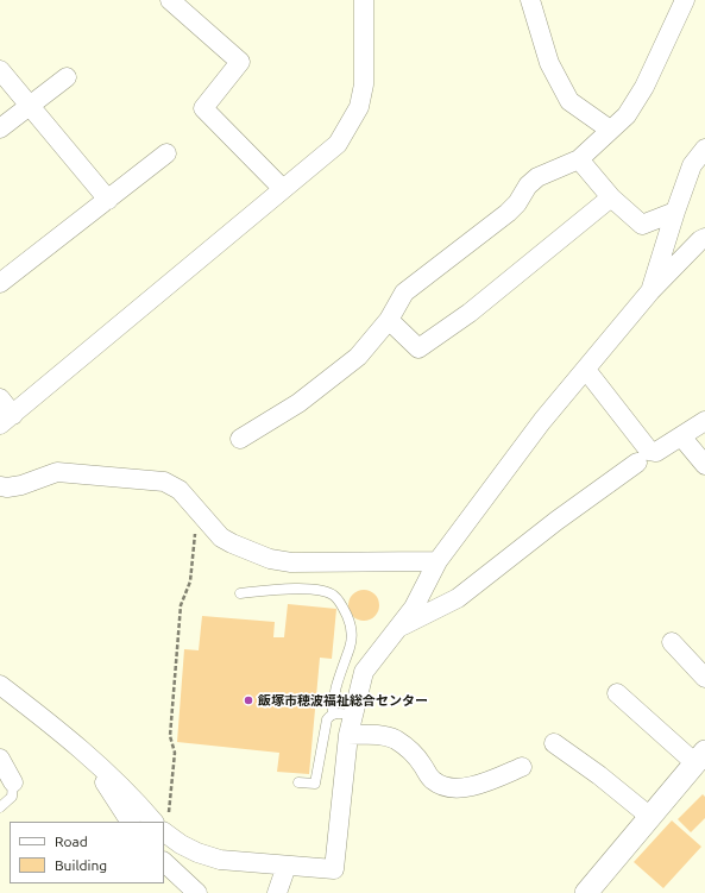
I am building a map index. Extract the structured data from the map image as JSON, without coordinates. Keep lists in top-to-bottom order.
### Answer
{
  "places": ["飯塚市穂波福祉総合センター"],
  "legend": ["Road", "Building"]
}
